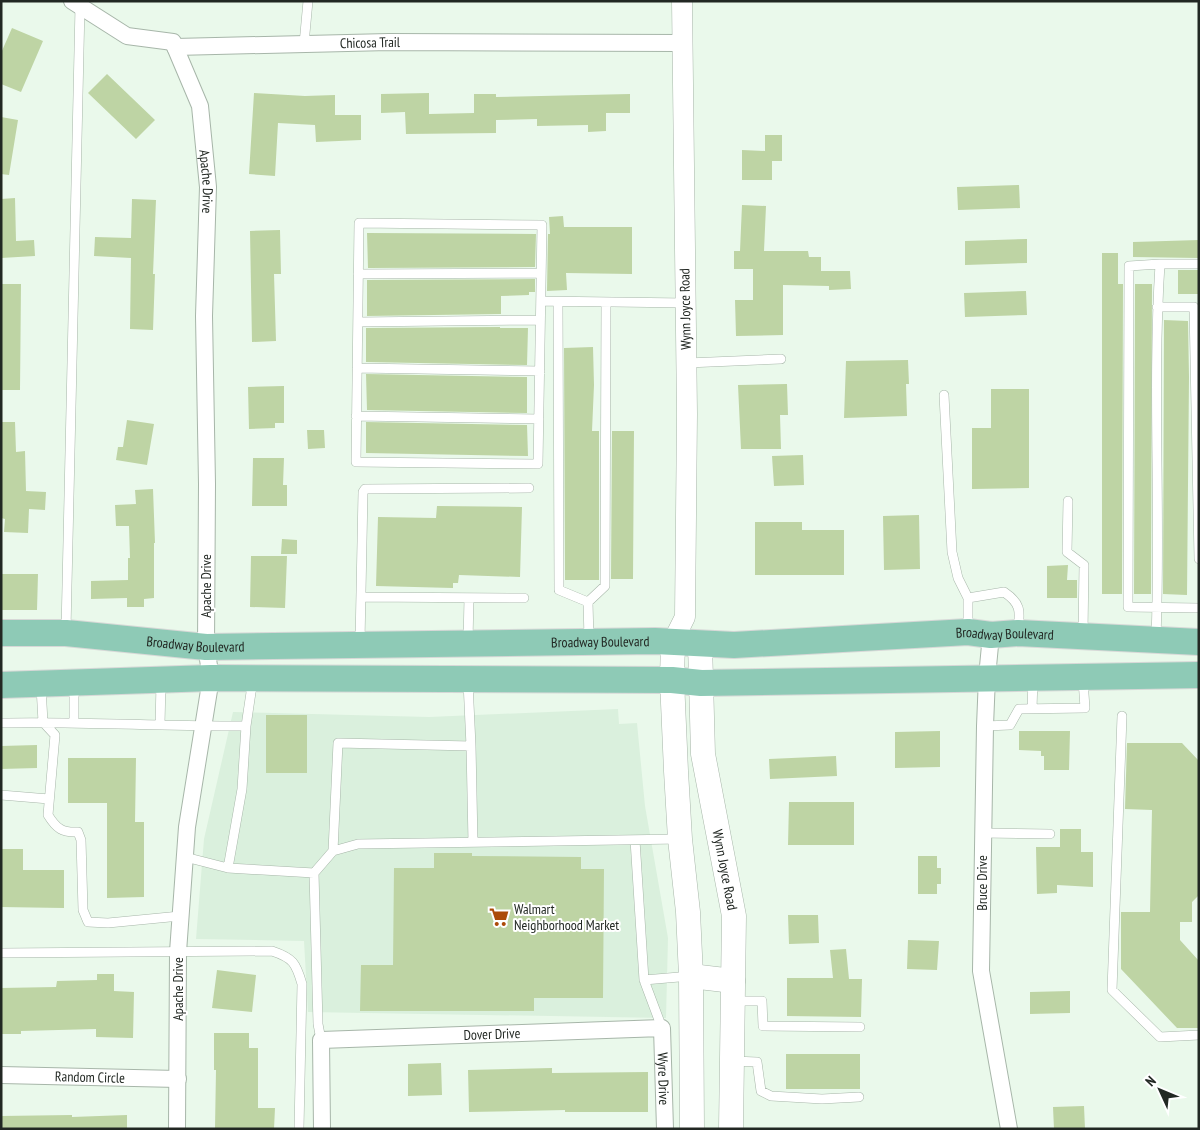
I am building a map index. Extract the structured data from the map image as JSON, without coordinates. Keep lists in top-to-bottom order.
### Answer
{
  "streets": {
    "main road": ["Wynn Joyce Road", "Broadway Boulevard"],
    "street": [
      "Chicosa Trail",
      "Apache Drive",
      "Bruce Drive",
      "Dover Drive",
      "Random Circle",
      "Wyre Drive"
    ]
  },
  "crossings": [
    ["Chicosa Trail", "Apache Drive"],
    ["Chicosa Trail", "Wynn Joyce Road"],
    ["Apache Drive", "Broadway Boulevard"],
    ["Apache Drive", "Random Circle"],
    ["Wynn Joyce Road", "Broadway Boulevard"],
    ["Broadway Boulevard", "Bruce Drive"],
    ["Dover Drive", "Wyre Drive"]
  ],
  "places": {
    "supermarket": ["Walmart Neighborhood Market"]
  },
  "north": "top left"
}
